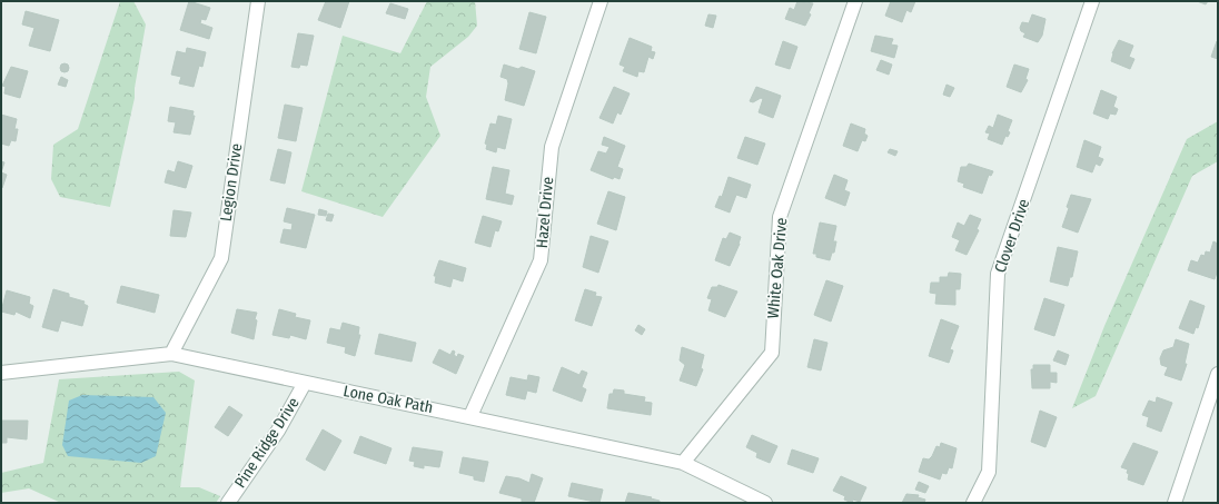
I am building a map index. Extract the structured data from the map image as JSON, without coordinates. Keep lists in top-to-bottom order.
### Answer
{
  "streets": {
    "street": [
      "Legion Drive",
      "Hazel Drive",
      "Clover Drive",
      "White Oak Drive",
      "Lone Oak Path",
      "Pine Ridge Drive"
    ]
  },
  "crossings": [
    ["Legion Drive", "Lone Oak Path"],
    ["Hazel Drive", "Lone Oak Path"],
    ["White Oak Drive", "Lone Oak Path"],
    ["Lone Oak Path", "Pine Ridge Drive"]
  ]
}
